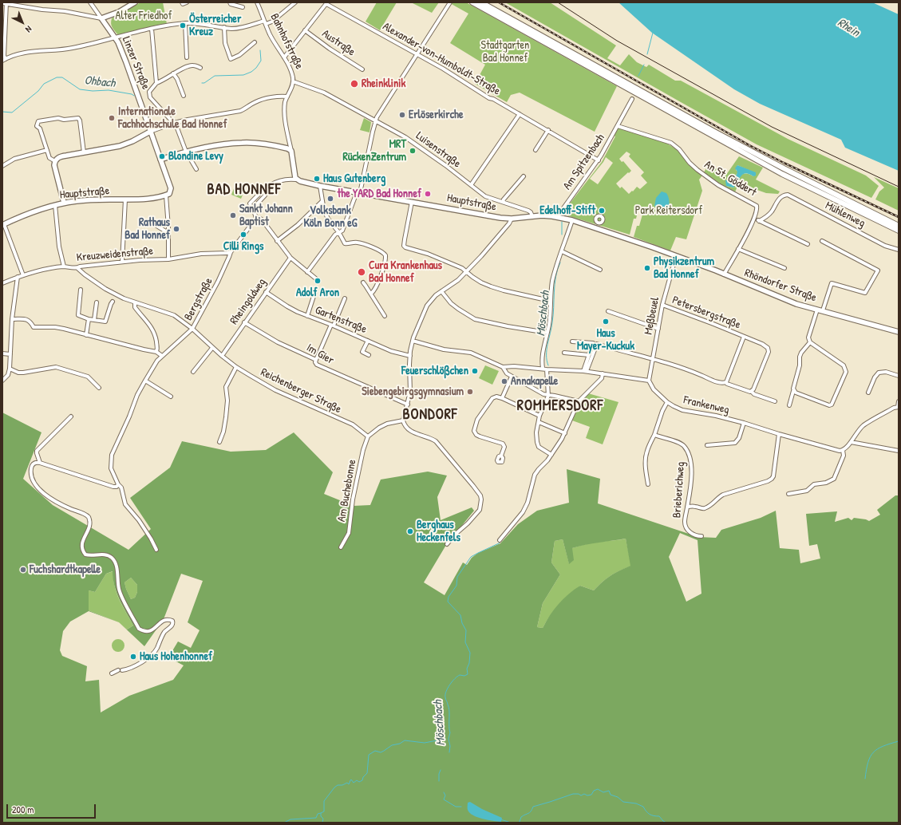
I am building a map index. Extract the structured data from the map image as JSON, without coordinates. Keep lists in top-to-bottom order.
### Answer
{
  "streets": {
    "main road": [
      "Bahnhofstraße",
      "Linzer Straße",
      "Hauptstraße",
      "Rhöndorfer Straße"
    ],
    "street": [
      "Austraße",
      "Alexander-von-Humboldt-Straße",
      "Luisenstraße",
      "Am Spitzenbach",
      "An St. Göddert",
      "Mühlenweg",
      "Kreuzweidenstraße",
      "Bergstraße",
      "Rheingoldweg",
      "Petersbergstraße",
      "Meßbeuel",
      "Gartenstraße",
      "Im Gier",
      "Reichenberger Straße",
      "Frankenweg",
      "Brieberichweg",
      "Am Buchebonne"
    ]
  },
  "crossings": [
    ["Bahnhofstraße", "Austraße"],
    ["Bahnhofstraße", "Luisenstraße"],
    ["Bahnhofstraße", "Hauptstraße"],
    ["Austraße", "Alexander-von-Humboldt-Straße"],
    ["Alexander-von-Humboldt-Straße", "Am Spitzenbach"],
    ["Linzer Straße", "Hauptstraße"],
    ["Luisenstraße", "Hauptstraße"],
    ["Am Spitzenbach", "An St. Göddert"],
    ["Am Spitzenbach", "Hauptstraße"],
    ["Hauptstraße", "Rhöndorfer Straße"],
    ["Hauptstraße", "Meßbeuel"],
    ["Kreuzweidenstraße", "Bergstraße"],
    ["Kreuzweidenstraße", "Reichenberger Straße"],
    ["Rhöndorfer Straße", "Meßbeuel"],
    ["Bergstraße", "Reichenberger Straße"],
    ["Rheingoldweg", "Gartenstraße"],
    ["Rheingoldweg", "Im Gier"],
    ["Rheingoldweg", "Reichenberger Straße"],
    ["Petersbergstraße", "Meßbeuel"],
    ["Meßbeuel", "Frankenweg"],
    ["Reichenberger Straße", "Am Buchebonne"]
  ],
  "districts": ["BAD HONNEF", "ROMMERSDORF", "BONDORF"],
  "water": ["Rhein", "Ohbach", "Möschbach"],
  "parks": ["Alter Friedhof", "Stadtgarten Bad Honnef", "Park Reitersdorf"],
  "places": [
    "Österreicher Kreuz",
    "Rheinklinik",
    "Erlöserkirche",
    "Internationale Fachhochschule Bad Honnef",
    "MRT RückenZentrum",
    "Blondine Levy",
    "Haus Gutenberg",
    "the YARD Bad Honnef",
    "Volksbank Köln Bonn eG",
    "Edelhoff-Stift",
    "Sankt Johann Baptist",
    "Rathaus Bad Honnef",
    "Cilli Rings",
    "Physikzentrum Bad Honnef",
    "Cura Krankenhaus Bad Honnef",
    "Adolf Aron",
    "Haus Mayer-Kuckuk",
    "Feuerschlößchen",
    "Annakapelle",
    "Siebengebirgsgymnasium",
    "Berghaus Heckenfels",
    "Fuchshardtkapelle",
    "Haus Hohenhonnef"
  ],
  "scale_bar": "200 m",
  "north": "bottom right"
}
